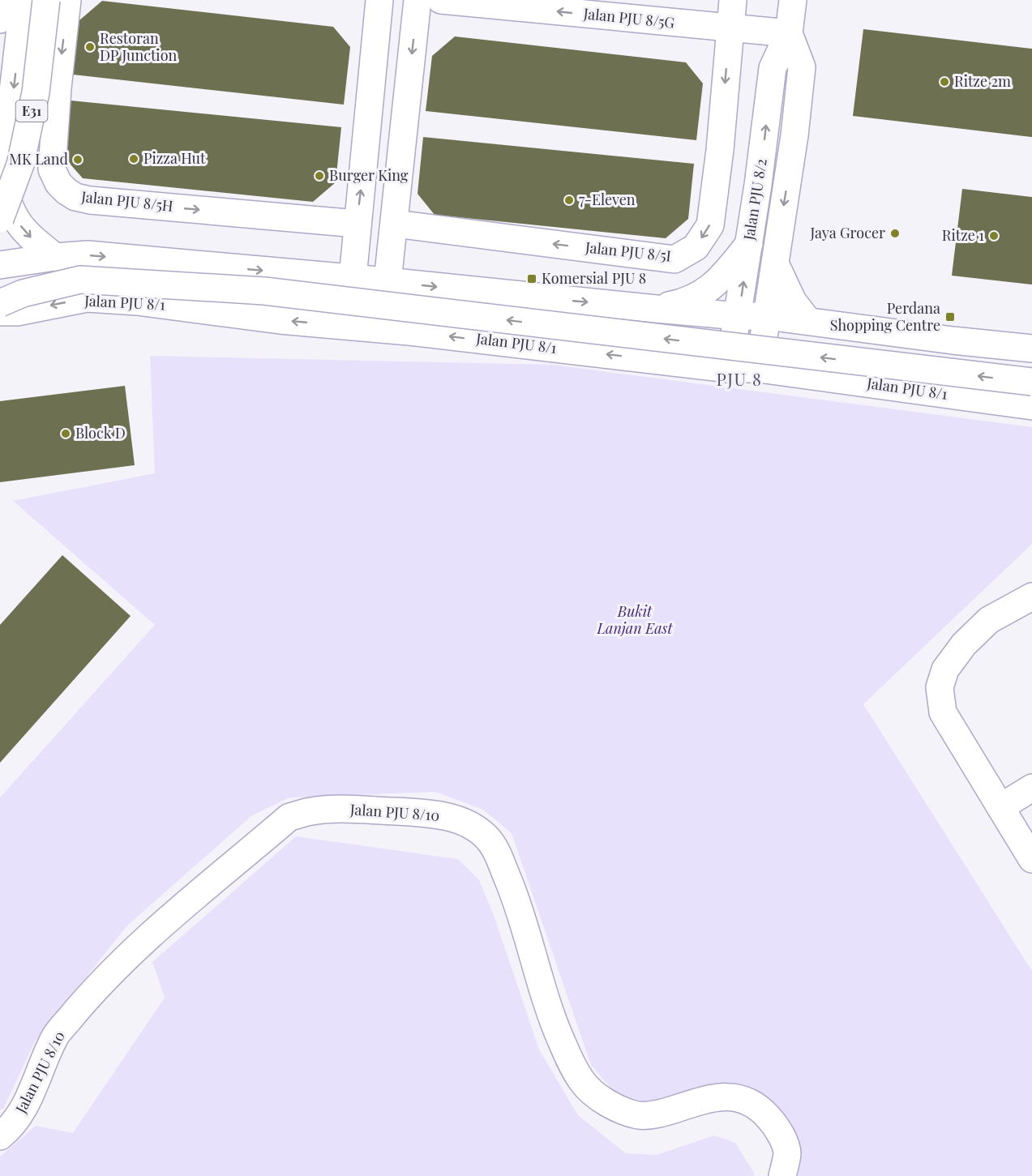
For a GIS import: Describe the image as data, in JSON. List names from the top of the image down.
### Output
{
  "streets": {
    "main road": [
      "Jalan PJU 8/5G",
      "E31",
      "Jalan PJU 8/2",
      "Jalan PJU 8/5H",
      "Jalan PJU 8/5I",
      "Jalan PJU 8/1",
      "Jalan PJU 8/10"
    ]
  },
  "crossings": [
    ["Jalan PJU 8/5G", "Jalan PJU 8/2"],
    ["Jalan PJU 8/5G", "Jalan PJU 8/5I"],
    ["Jalan PJU 8/2", "Jalan PJU 8/1"]
  ],
  "one_way": ["Jalan PJU 8/5G"],
  "districts": ["PJU 8"],
  "parks": ["Bukit Lanjan East"],
  "places": {
    "other": [
      "Restoran DP Junction",
      "Ritze 2m",
      "Pizza Hut",
      "MK Land",
      "Burger King",
      "7-Eleven",
      "Jaya Grocer",
      "Ritze 1",
      "Block D"
    ],
    "transit": ["Komersial PJU 8", "Perdana Shopping Centre"]
  }
}
